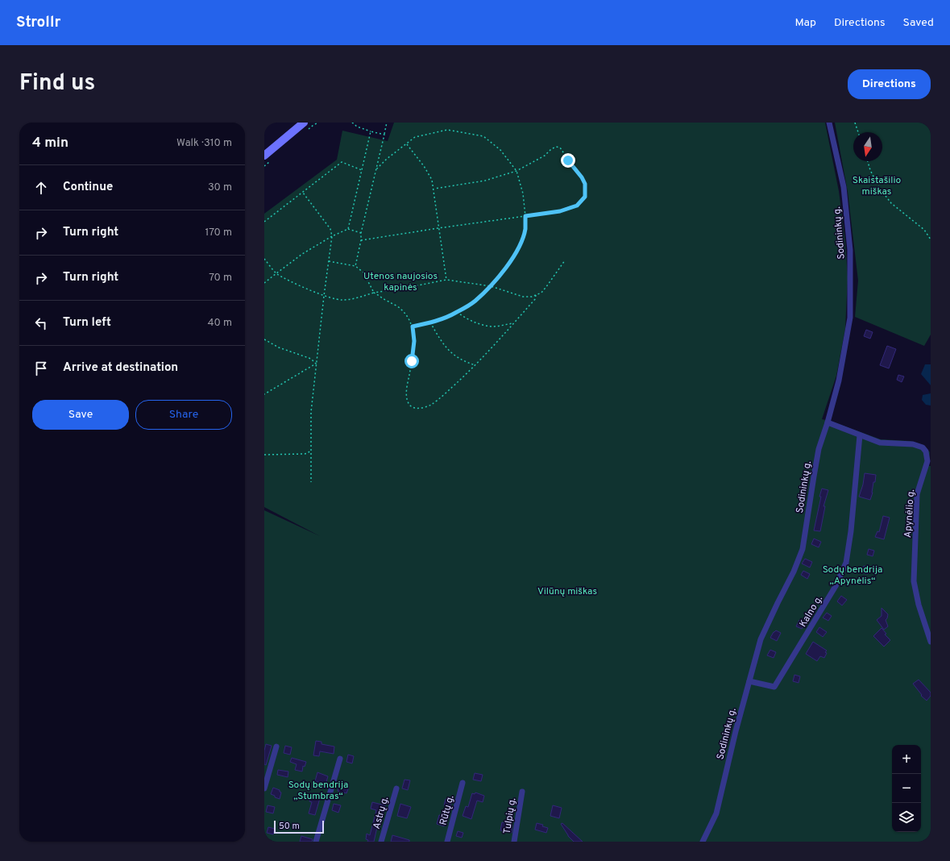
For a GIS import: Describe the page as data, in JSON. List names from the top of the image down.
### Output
{
  "streets": {
    "street": [
      "Sodininkų g.",
      "Apynėlio g.",
      "Kalno g.",
      "Rūtų g.",
      "Astrų g.",
      "Tulpių g."
    ]
  },
  "crossings": [
    ["Sodininkų g.", "Apynėlio g."],
    ["Sodininkų g.", "Kalno g."],
    ["Apynėlio g.", "Kalno g."]
  ],
  "parks": [
    "Skaistašilio miškas",
    "Utenos naujosios kapinės",
    "Sodų bendrija „Apynėlis“",
    "Vilūnų miškas",
    "Sodų bendrija „Stumbras“"
  ],
  "scale_bar": "50 m",
  "north": "bottom",
  "page": {
    "header": "Strollr",
    "nav": ["Map", "Directions", "Saved"],
    "title": "Find us",
    "buttons": [
      "Directions",
      ["Save", "Share"]
    ],
    "heading": ["4 min", "Walk · 310 m"],
    "list": [
      ["Continue", "30 m"],
      ["Turn right", "170 m"],
      ["Turn right", "70 m"],
      ["Turn left", "40 m"],
      "Arrive at destination"
    ],
    "map_buttons": ["+", "−"],
    "scale": "50 m"
  }
}
